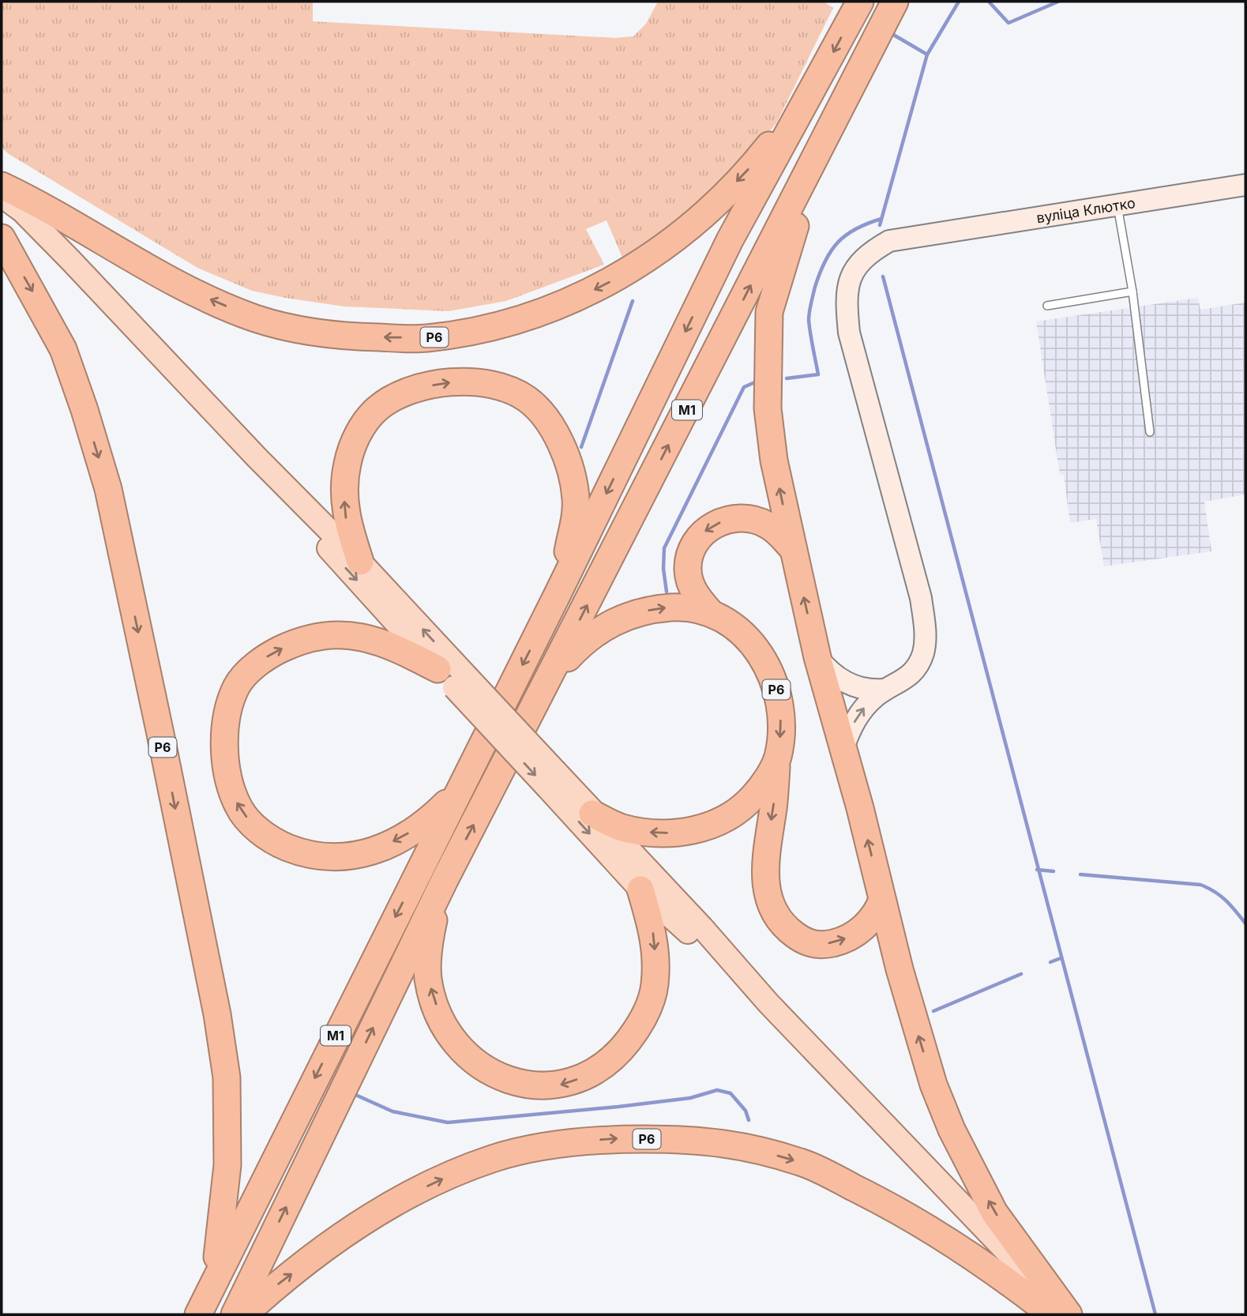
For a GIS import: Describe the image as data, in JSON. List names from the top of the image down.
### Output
{
  "streets": {
    "highway": ["Р6", "М1"],
    "street": ["вуліца Клютко"]
  },
  "crossings": [
    ["вуліца Клютко", "Р6"],
    ["Р6", "М1"]
  ]
}
